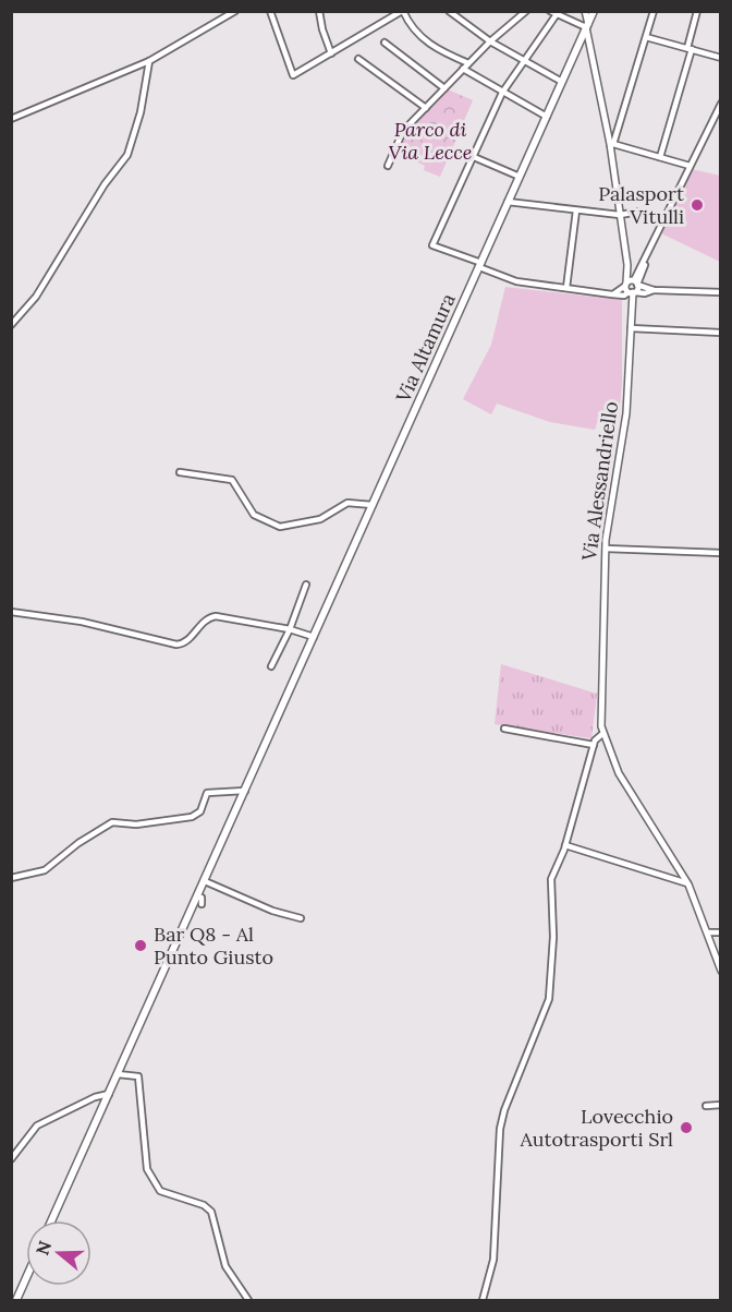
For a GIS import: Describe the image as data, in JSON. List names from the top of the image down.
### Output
{
  "streets": {
    "main road": ["Via Altamura"],
    "street": ["Via Alessandriello"]
  },
  "crossings": [
    ["Via Altamura", "Via Alessandriello"]
  ],
  "parks": ["Parco di Via Lecce"],
  "places": ["Palasport Vitulli", "Bar Q8 - Al Punto Giusto", "Lovecchio Autotrasporti Srl"],
  "north": "left"
}
